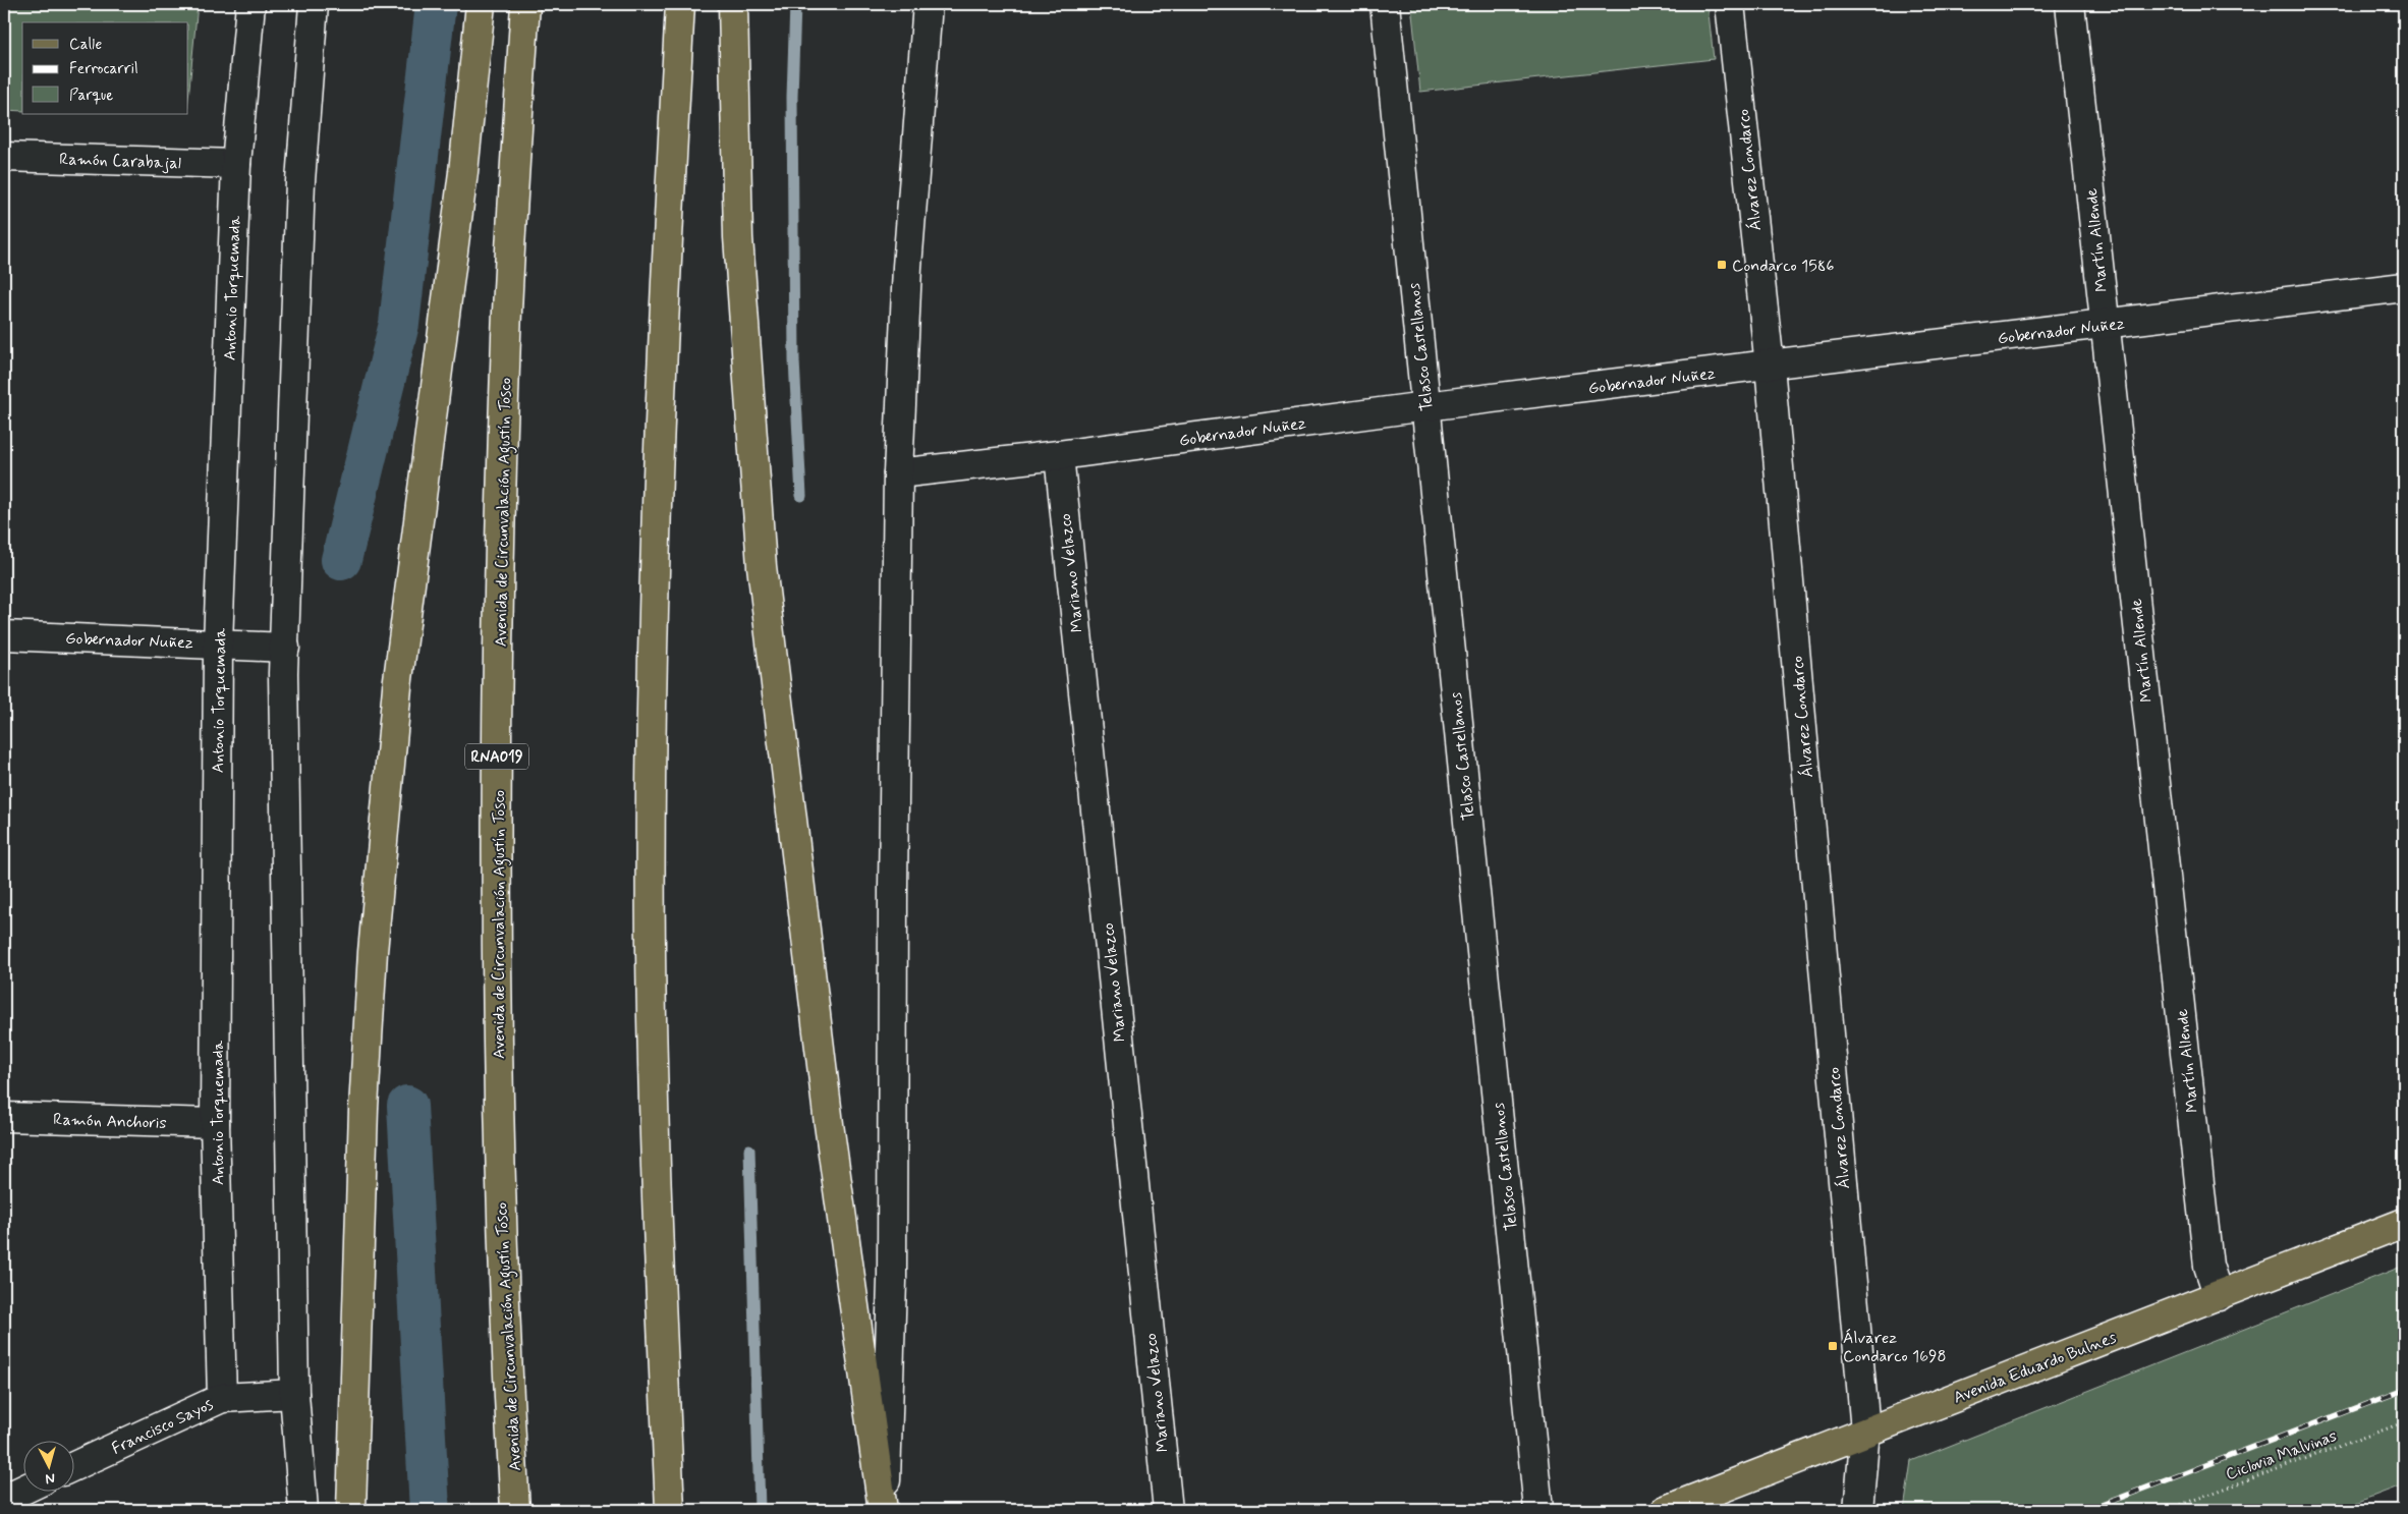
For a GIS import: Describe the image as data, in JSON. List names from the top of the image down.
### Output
{
  "streets": {
    "main road": ["Avenida de Circunvalación Agustín Tosco", "RNA019", "Avenida Eduardo Bulnes"],
    "street": [
      "Ramón Carabajal",
      "Álvarez Condarco",
      "Martín Allende",
      "Antonio Torquemada",
      "Gobernador Nuñez",
      "Telasco Castellanos",
      "Mariano Velazco",
      "Ramón Anchoris",
      "Francisco Sayos"
    ],
    "path": ["Ciclovia Malvinas"]
  },
  "crossings": [
    ["Ramón Carabajal", "Antonio Torquemada"],
    ["Álvarez Condarco", "Gobernador Nuñez"],
    ["Álvarez Condarco", "Avenida Eduardo Bulnes"],
    ["Martín Allende", "Gobernador Nuñez"],
    ["Martín Allende", "Avenida Eduardo Bulnes"],
    ["Antonio Torquemada", "Gobernador Nuñez"],
    ["Antonio Torquemada", "Ramón Anchoris"],
    ["Antonio Torquemada", "Francisco Sayos"],
    ["Gobernador Nuñez", "Telasco Castellanos"],
    ["Gobernador Nuñez", "Mariano Velazco"]
  ],
  "places": {
    "transit": ["Condarco 1586", "Álvarez Condarco 1698"]
  },
  "legend": ["Calle", "Ferrocarril", "Parque"],
  "north": "bottom"
}
